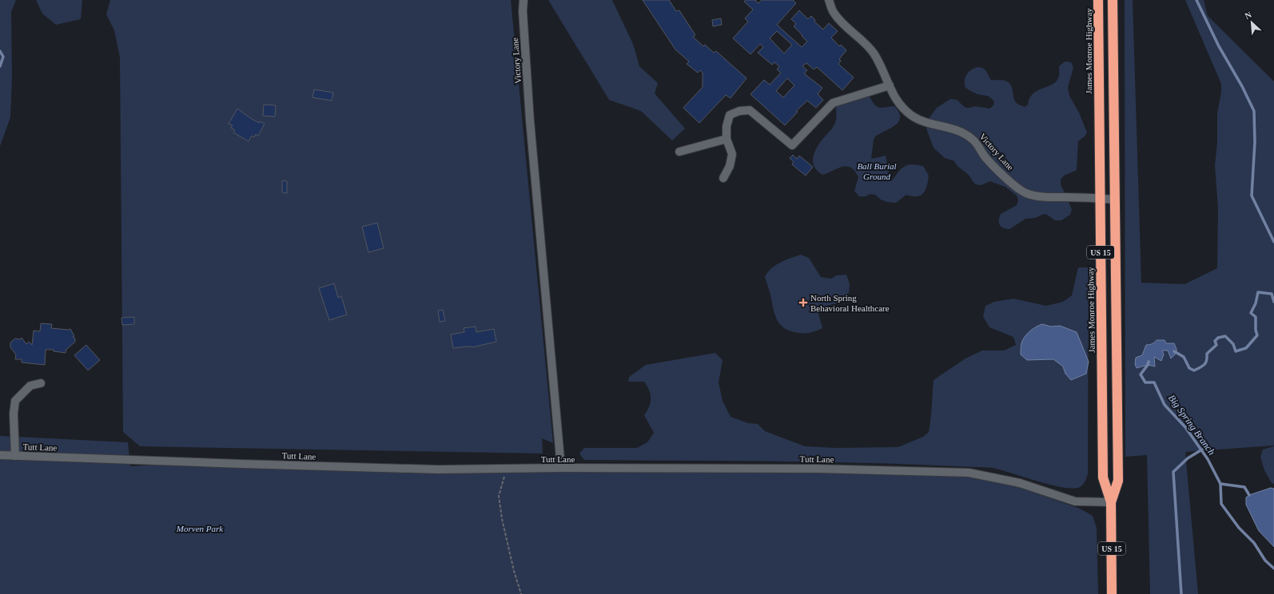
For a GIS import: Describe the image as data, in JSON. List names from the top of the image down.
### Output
{
  "streets": {
    "highway": ["James Monroe Highway", "US 15"],
    "street": ["Victory Lane", "Tutt Lane"]
  },
  "crossings": [
    ["James Monroe Highway", "Victory Lane"],
    ["James Monroe Highway", "Tutt Lane"],
    ["Victory Lane", "Tutt Lane"]
  ],
  "water": ["Big Spring Branch"],
  "parks": ["Ball Burial Ground", "Morven Park"],
  "places": {
    "health": ["North Spring Behavioral Healthcare"]
  },
  "north": "top left"
}
